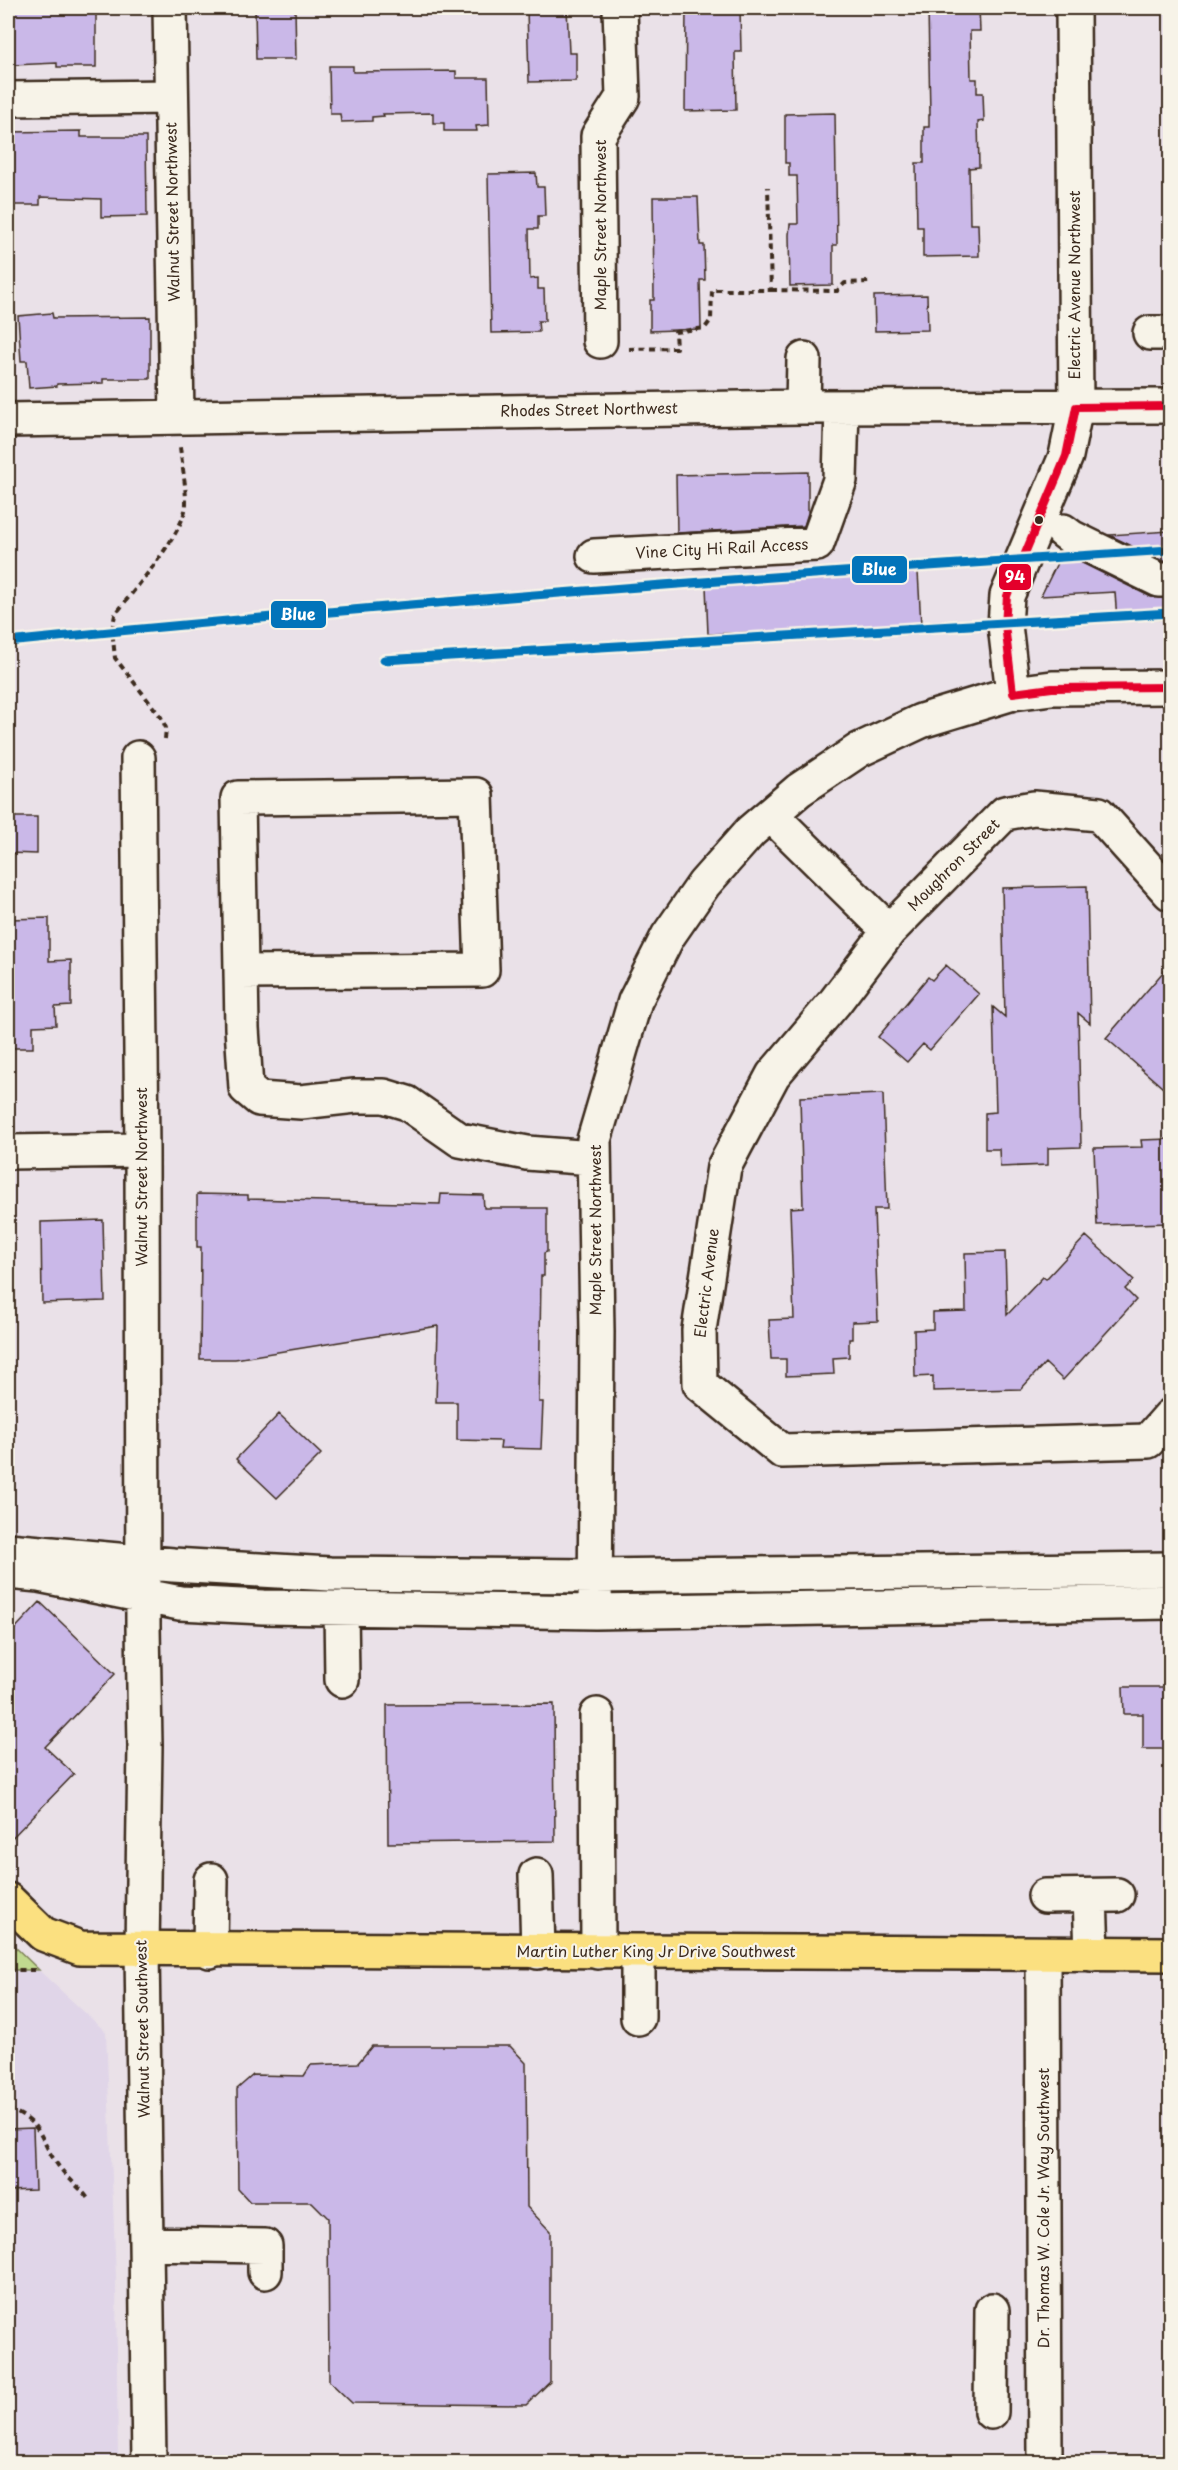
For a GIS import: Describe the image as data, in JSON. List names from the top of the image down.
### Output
{
  "streets": {
    "main road": ["Martin Luther King Jr Drive Southwest"],
    "street": [
      "Walnut Street Northwest",
      "Maple Street Northwest",
      "Electric Avenue Northwest",
      "Rhodes Street Northwest",
      "Vine City Hi Rail Access",
      "Moughron Street",
      "Electric Avenue",
      "Walnut Street Southwest",
      "Dr. Thomas W. Cole Jr. Way Southwest"
    ]
  },
  "crossings": [
    ["Walnut Street Northwest", "Rhodes Street Northwest"],
    ["Walnut Street Northwest", "Walnut Street Southwest"],
    ["Maple Street Northwest", "Electric Avenue Northwest"],
    ["Electric Avenue Northwest", "Rhodes Street Northwest"],
    ["Rhodes Street Northwest", "Vine City Hi Rail Access"],
    ["Moughron Street", "Electric Avenue"],
    ["Martin Luther King Jr Drive Southwest", "Walnut Street Southwest"],
    ["Martin Luther King Jr Drive Southwest", "Dr. Thomas W. Cole Jr. Way Southwest"]
  ],
  "lines": ["transit line 94", "transit line Blue"]
}
